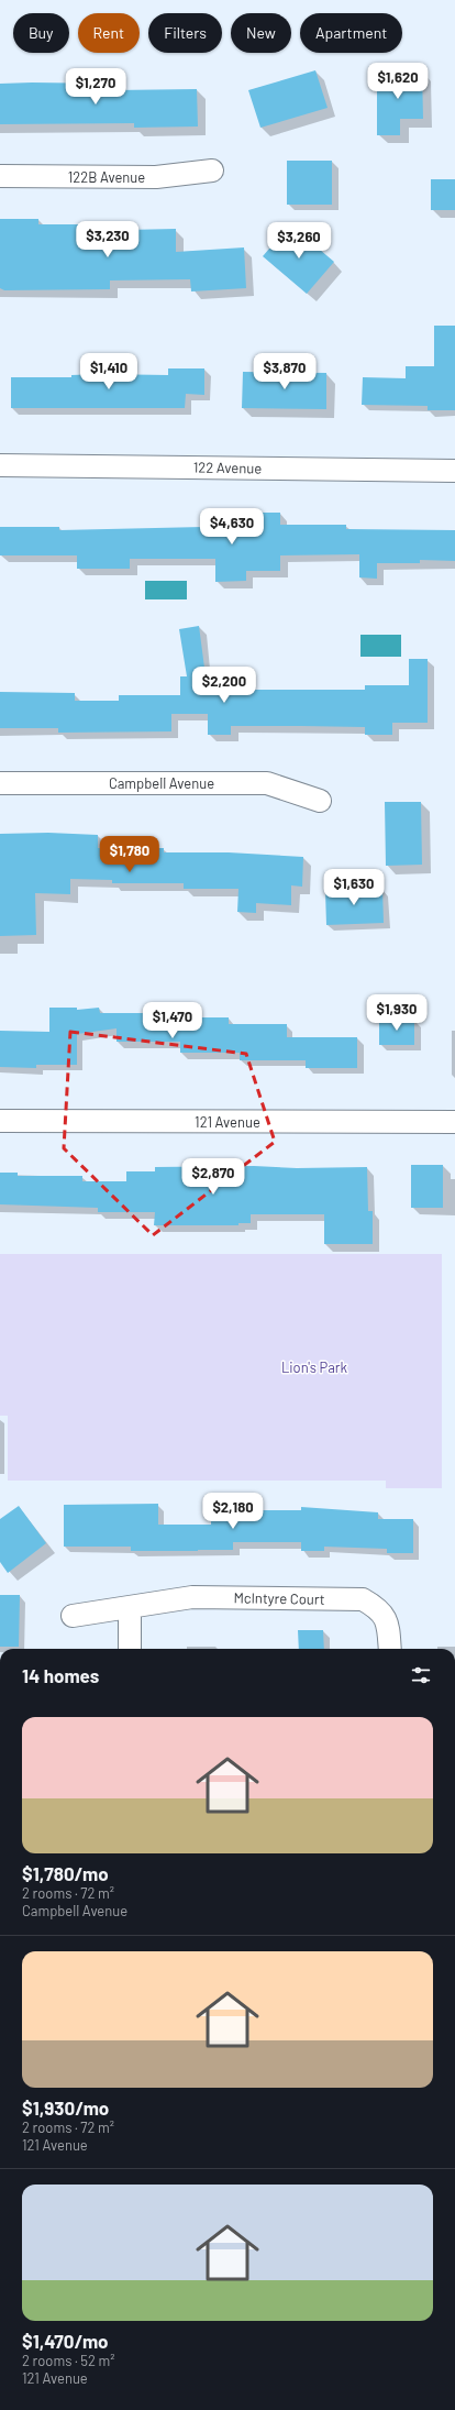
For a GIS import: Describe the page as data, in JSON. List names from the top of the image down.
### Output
{
  "streets": {
    "street": [
      "122B Avenue",
      "122 Avenue",
      "Campbell Avenue",
      "121 Avenue",
      "McIntyre Court"
    ]
  },
  "parks": ["Lion's Park"],
  "page": {
    "chip": [
      "Buy",
      "Rent",
      "Filters",
      "New",
      "Apartment"
    ],
    "price": [
      "$1,620",
      "$1,270",
      "$3,230",
      "$3,260",
      "$1,410",
      "$3,870",
      "$4,630",
      "$2,200",
      "$1,780",
      "$1,630",
      "$1,930",
      "$1,470",
      "$2,870",
      "$2,180"
    ],
    "heading": "14 homes",
    "list": [
      {
        "name": "$1,780/mo",
        "note": "2 rooms · 72 m² · Campbell Avenue"
      },
      {
        "name": "$1,930/mo",
        "note": "2 rooms · 72 m² · 121 Avenue"
      },
      {
        "name": "$1,470/mo",
        "note": "2 rooms · 52 m² · 121 Avenue"
      }
    ]
  }
}
